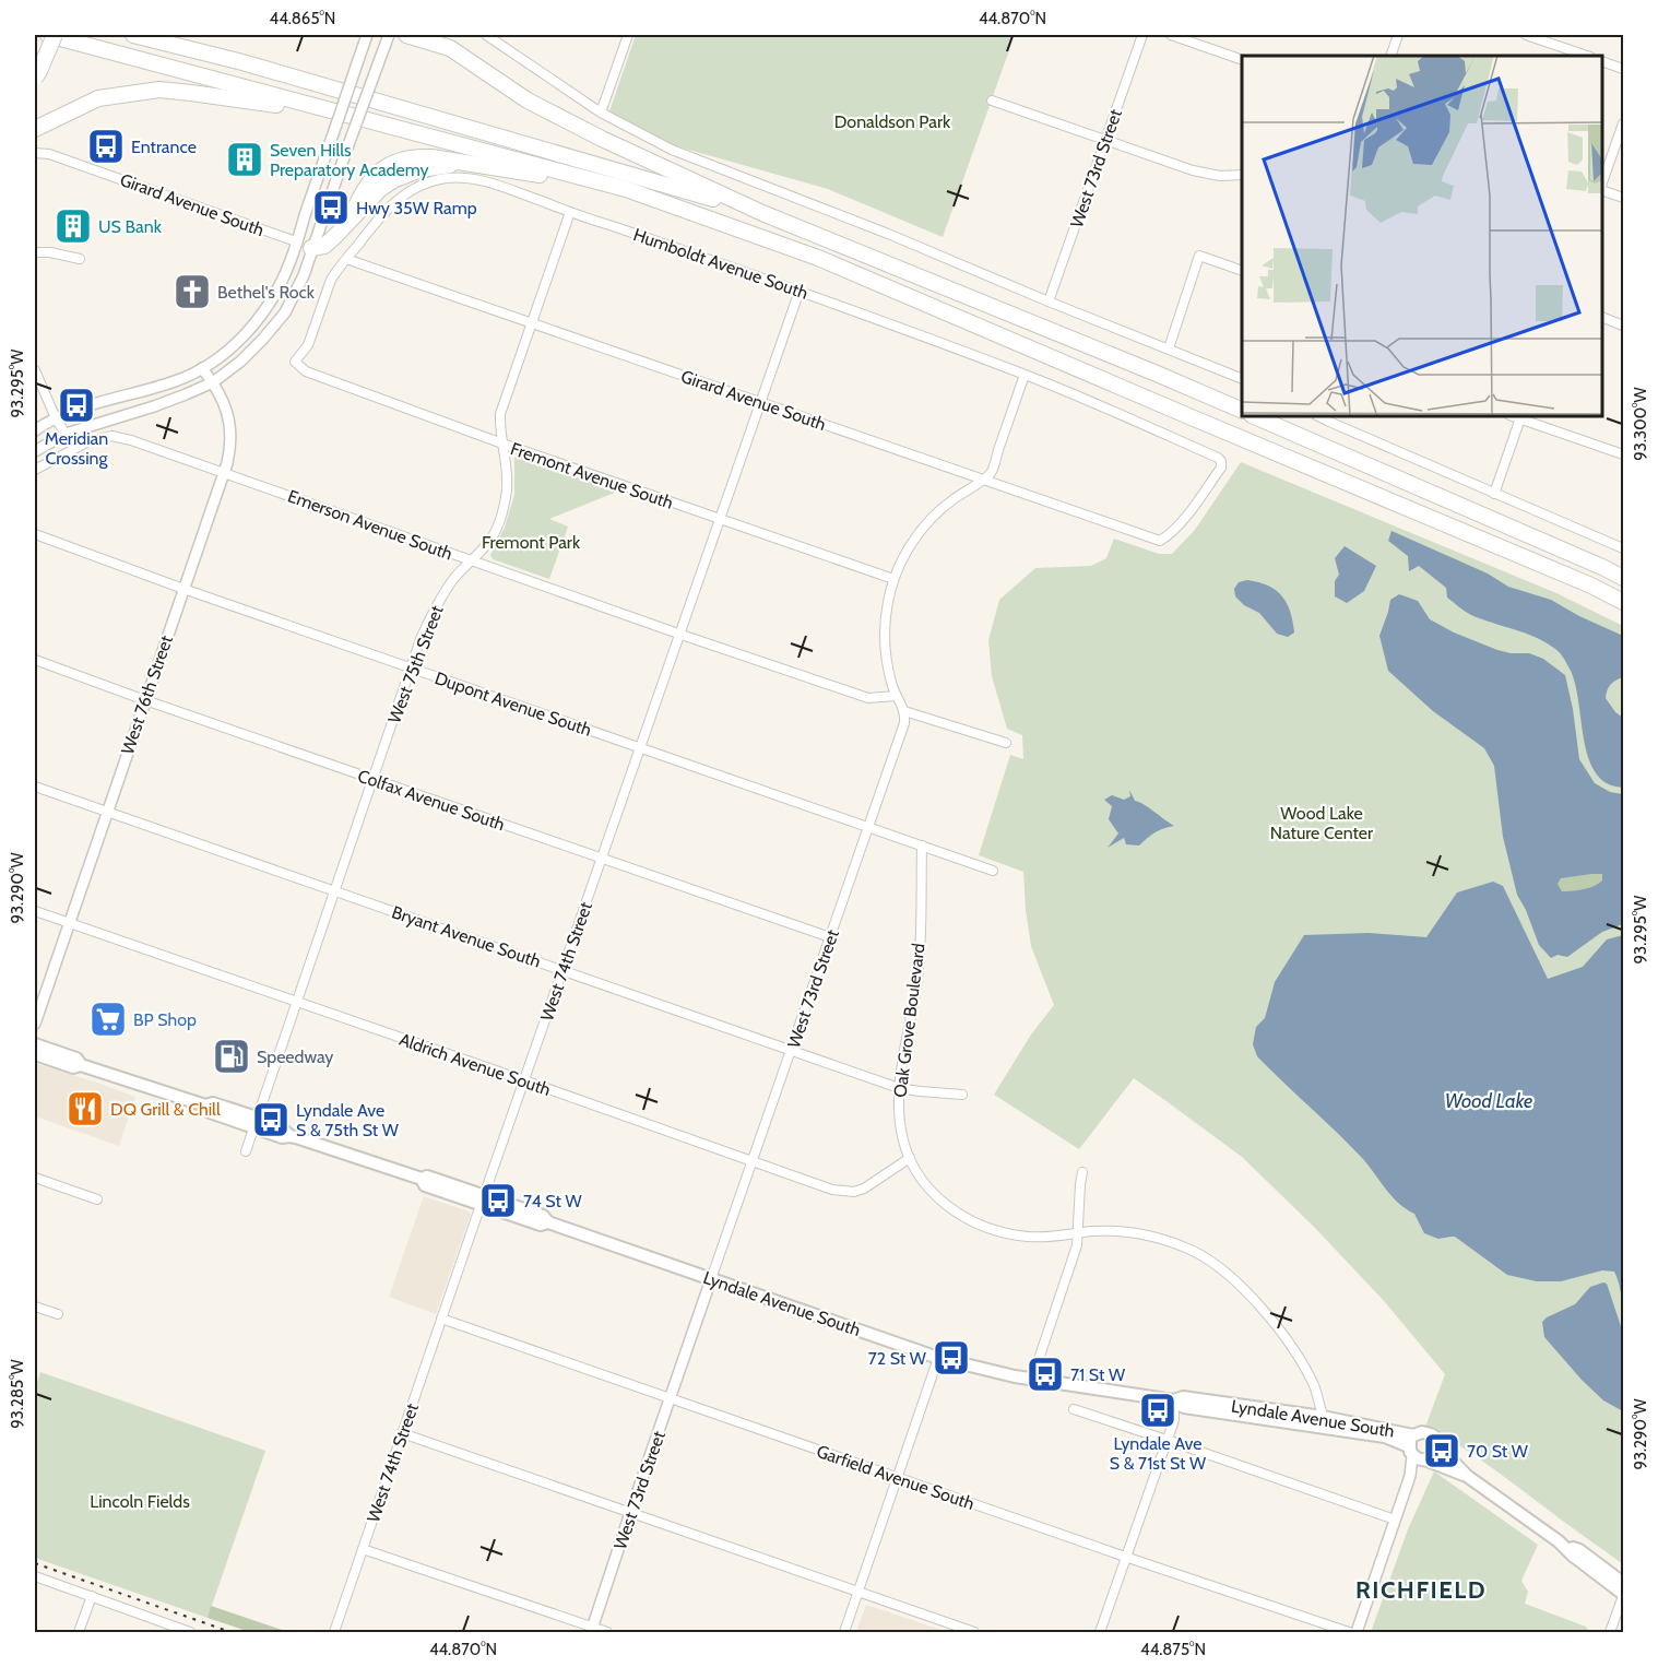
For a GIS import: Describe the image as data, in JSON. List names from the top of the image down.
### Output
{
  "streets": {
    "main road": ["Lyndale Avenue South"],
    "street": [
      "West 73rd Street",
      "Girard Avenue South",
      "Humboldt Avenue South",
      "Fremont Avenue South",
      "Emerson Avenue South",
      "West 75th Street",
      "West 76th Street",
      "Dupont Avenue South",
      "Colfax Avenue South",
      "Bryant Avenue South",
      "West 74th Street",
      "Oak Grove Boulevard",
      "Aldrich Avenue South",
      "Garfield Avenue South"
    ]
  },
  "crossings": [
    ["West 73rd Street", "Dupont Avenue South"],
    ["West 73rd Street", "Colfax Avenue South"],
    ["West 73rd Street", "Bryant Avenue South"],
    ["West 73rd Street", "Aldrich Avenue South"],
    ["West 73rd Street", "Lyndale Avenue South"],
    ["West 73rd Street", "Garfield Avenue South"],
    ["Girard Avenue South", "Humboldt Avenue South"],
    ["Girard Avenue South", "West 75th Street"],
    ["Girard Avenue South", "West 74th Street"],
    ["Humboldt Avenue South", "Fremont Avenue South"],
    ["Humboldt Avenue South", "West 75th Street"],
    ["Humboldt Avenue South", "West 74th Street"],
    ["Fremont Avenue South", "West 75th Street"],
    ["Fremont Avenue South", "West 74th Street"],
    ["Emerson Avenue South", "West 75th Street"],
    ["Emerson Avenue South", "West 76th Street"],
    ["Emerson Avenue South", "West 74th Street"],
    ["West 75th Street", "Dupont Avenue South"],
    ["West 75th Street", "Colfax Avenue South"],
    ["West 75th Street", "Bryant Avenue South"],
    ["West 75th Street", "Aldrich Avenue South"],
    ["West 75th Street", "Lyndale Avenue South"],
    ["West 76th Street", "Dupont Avenue South"],
    ["West 76th Street", "Colfax Avenue South"],
    ["West 76th Street", "Bryant Avenue South"],
    ["West 76th Street", "Aldrich Avenue South"],
    ["Dupont Avenue South", "West 74th Street"],
    ["Dupont Avenue South", "Oak Grove Boulevard"],
    ["Colfax Avenue South", "West 74th Street"],
    ["Bryant Avenue South", "West 74th Street"],
    ["Bryant Avenue South", "Oak Grove Boulevard"],
    ["West 74th Street", "Aldrich Avenue South"],
    ["West 74th Street", "Lyndale Avenue South"],
    ["West 74th Street", "Garfield Avenue South"],
    ["Oak Grove Boulevard", "Aldrich Avenue South"],
    ["Oak Grove Boulevard", "Lyndale Avenue South"]
  ],
  "districts": ["RICHFIELD"],
  "water": ["Wood Lake"],
  "parks": [
    "Donaldson Park",
    "Fremont Park",
    "Wood Lake Nature Center",
    "Lincoln Fields"
  ],
  "places": {
    "bus stop": [
      "Entrance",
      "Hwy 35W Ramp",
      "Meridian Crossing",
      "Lyndale Ave S & 75th St W",
      "74 St W",
      "72 St W",
      "71 St W",
      "Lyndale Ave S & 71st St W",
      "70 St W"
    ],
    "building": ["Seven Hills Preparatory Academy", "US Bank"],
    "church": ["Bethel's Rock"],
    "supermarket": ["BP Shop"],
    "fuel station": ["Speedway"],
    "restaurant": ["DQ Grill & Chill"]
  },
  "coordinates": [
    "44.865°N",
    "44.870°N",
    "93.295°W",
    "93.300°W",
    "93.290°W",
    "93.285°W",
    "44.875°N"
  ]
}
